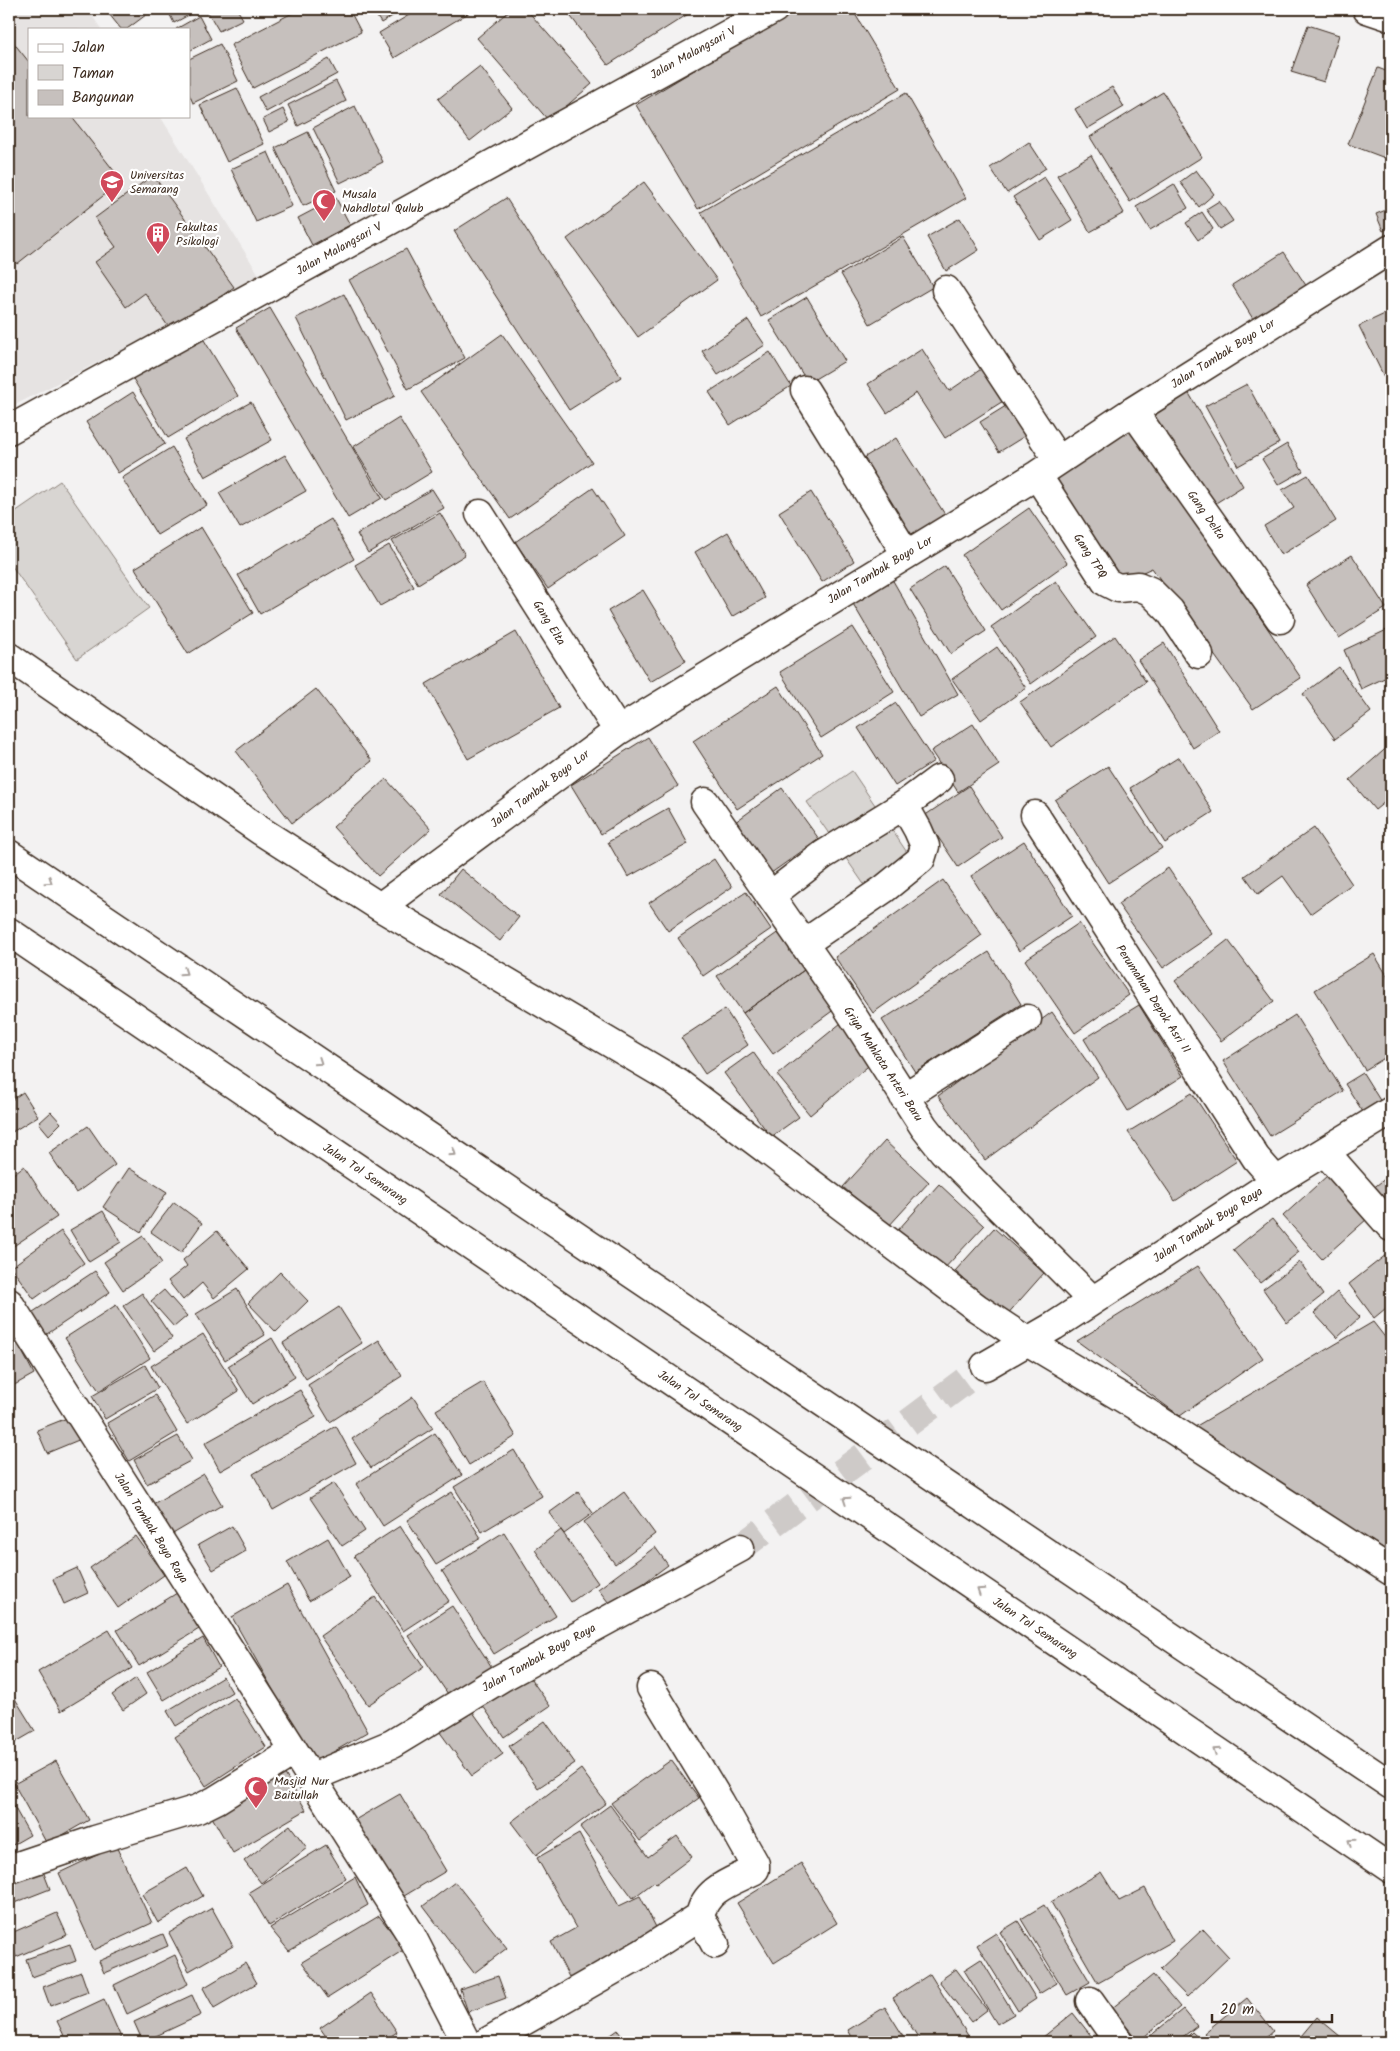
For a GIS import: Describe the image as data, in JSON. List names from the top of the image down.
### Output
{
  "streets": {
    "main road": [
      "Jalan Malangsari V",
      "Jalan Tambak Boyo Lor",
      "Gang Delta",
      "Gang TPQ",
      "Gang Elta",
      "Perumahan Depok Asri II",
      "Griya Mahkota Arteri Baru",
      "Jalan Tol Semarang",
      "Jalan Tambak Boyo Raya"
    ]
  },
  "crossings": [
    ["Jalan Tambak Boyo Lor", "Gang Delta"],
    ["Jalan Tambak Boyo Lor", "Gang TPQ"],
    ["Jalan Tambak Boyo Lor", "Gang Elta"],
    ["Perumahan Depok Asri II", "Jalan Tambak Boyo Raya"],
    ["Griya Mahkota Arteri Baru", "Jalan Tambak Boyo Raya"]
  ],
  "places": {
    "school or university": ["Universitas Semarang"],
    "mosque": ["Musala Nahdlotul Qulub", "Masjid Nur Baitullah"],
    "building": ["Fakultas Psikologi"]
  },
  "legend": ["Jalan", "Taman", "Bangunan"],
  "scale_bar": "20 m"
}
